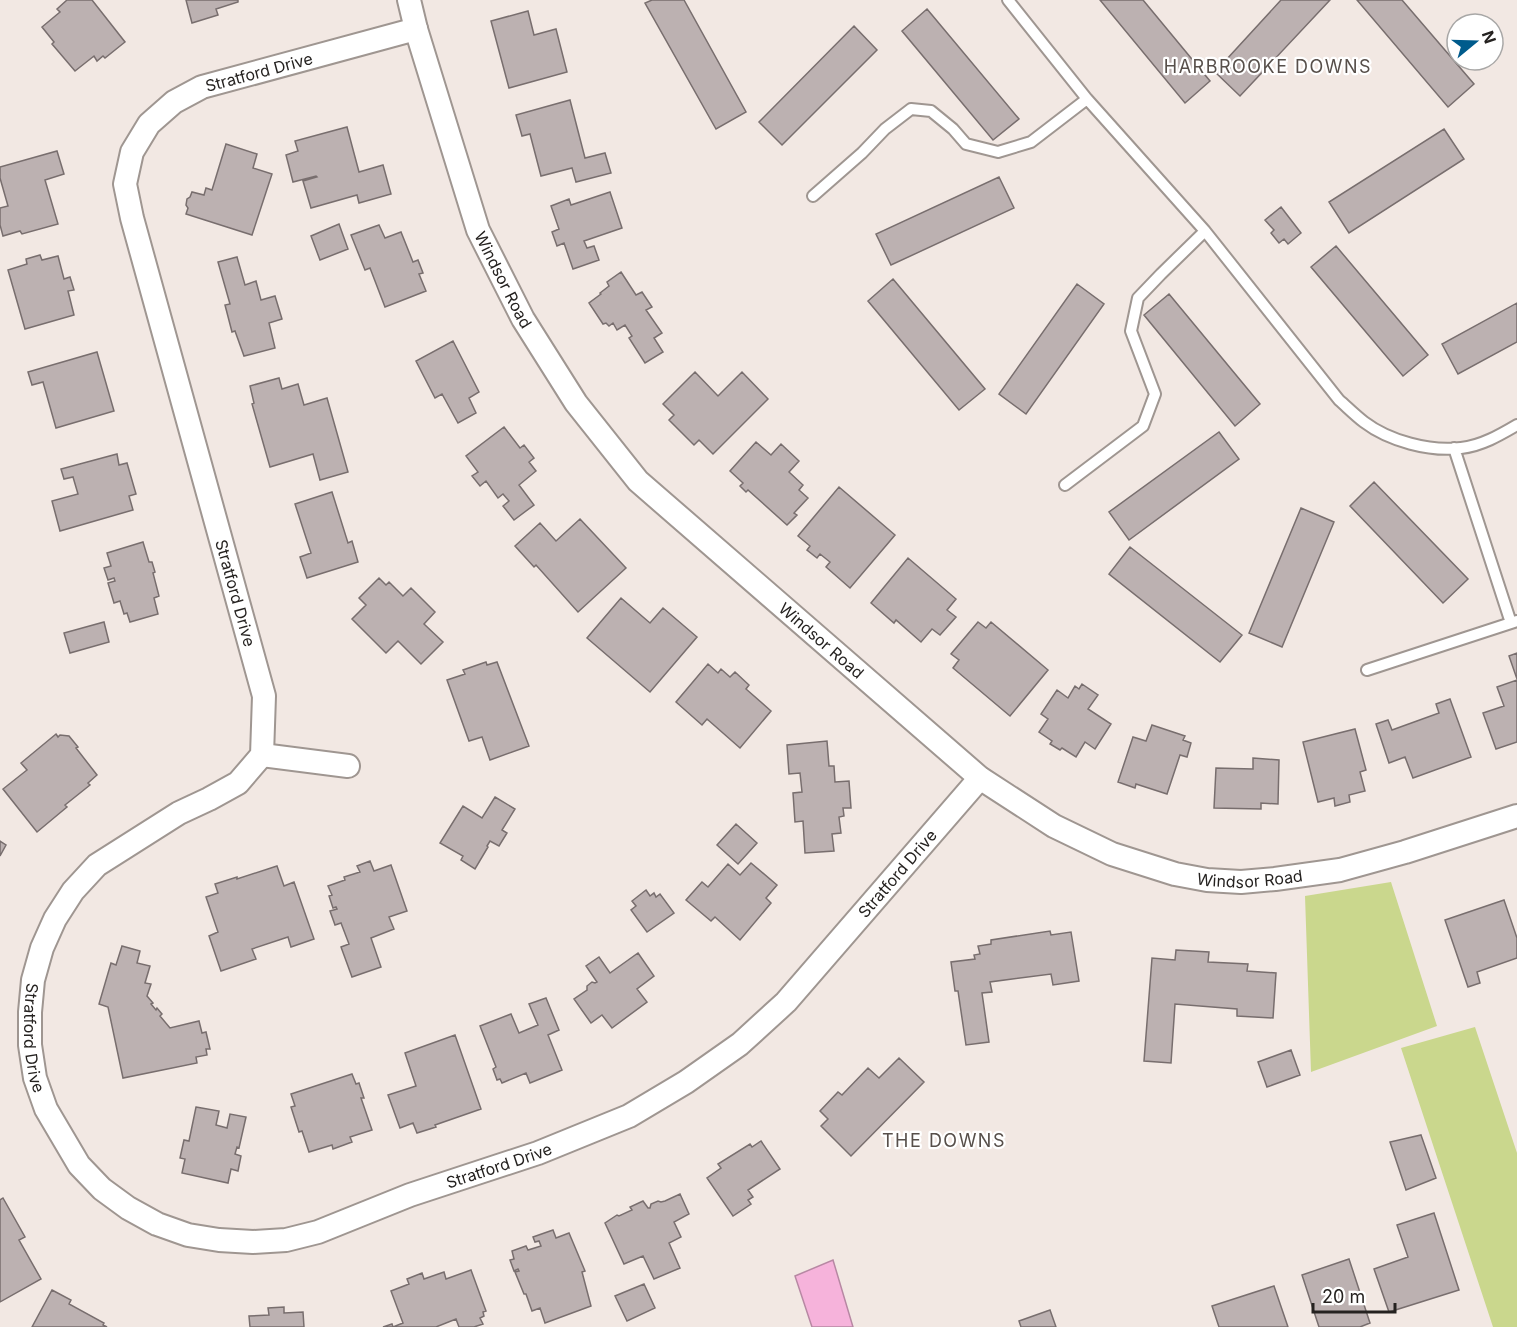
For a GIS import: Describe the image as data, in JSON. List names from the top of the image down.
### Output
{
  "streets": {
    "street": ["Stratford Drive", "Windsor Road"]
  },
  "crossings": [
    ["Stratford Drive", "Windsor Road"]
  ],
  "districts": ["HARBROOKE DOWNS", "THE DOWNS"],
  "scale_bar": "20 m",
  "north": "right"
}
